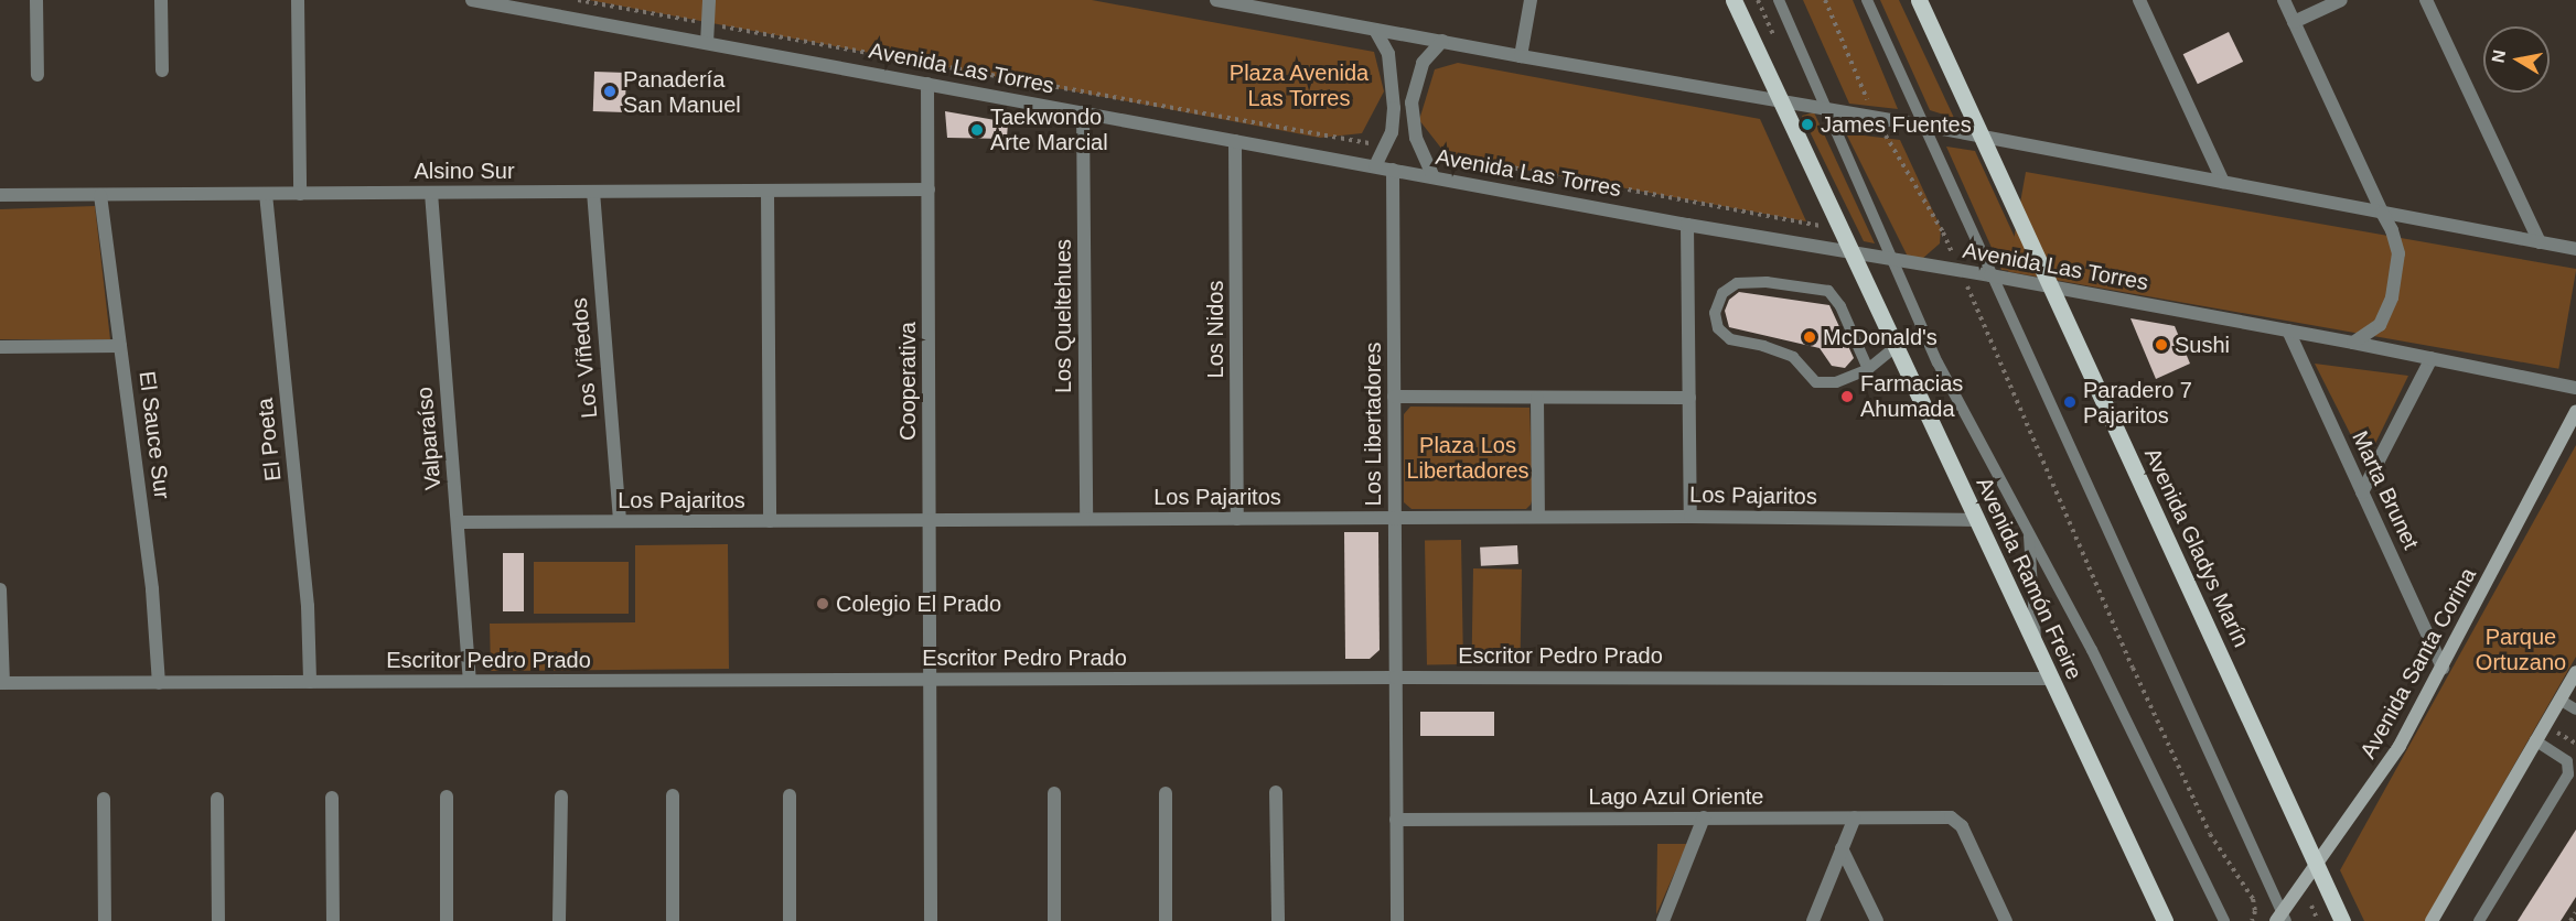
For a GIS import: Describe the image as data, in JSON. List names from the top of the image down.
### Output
{
  "streets": {
    "main road": ["Avenida Gladys Marín", "Avenida Ramón Freire", "Avenida Santa Corina"],
    "street": [
      "Avenida Las Torres",
      "Alsino Sur",
      "Los Queltehues",
      "Los Nidos",
      "Los Viñedos",
      "Cooperativa",
      "Los Libertadores",
      "El Sauce Sur",
      "Valparaíso",
      "El Poeta",
      "Marta Brunet",
      "Los Pajaritos",
      "Escritor Pedro Prado",
      "Lago Azul Oriente"
    ]
  },
  "crossings": [
    ["Avenida Las Torres", "Los Queltehues"],
    ["Avenida Las Torres", "Los Nidos"],
    ["Avenida Las Torres", "Cooperativa"],
    ["Avenida Las Torres", "Los Libertadores"],
    ["Avenida Las Torres", "Marta Brunet"],
    ["Avenida Las Torres", "Avenida Gladys Marín"],
    ["Avenida Las Torres", "Avenida Ramón Freire"],
    ["Alsino Sur", "Los Viñedos"],
    ["Alsino Sur", "Cooperativa"],
    ["Alsino Sur", "El Sauce Sur"],
    ["Alsino Sur", "Valparaíso"],
    ["Alsino Sur", "El Poeta"],
    ["Los Queltehues", "Los Pajaritos"],
    ["Los Nidos", "Los Pajaritos"],
    ["Los Viñedos", "Los Pajaritos"],
    ["Cooperativa", "Los Pajaritos"],
    ["Cooperativa", "Escritor Pedro Prado"],
    ["Los Libertadores", "Los Pajaritos"],
    ["Los Libertadores", "Escritor Pedro Prado"],
    ["Los Libertadores", "Lago Azul Oriente"],
    ["El Sauce Sur", "Escritor Pedro Prado"],
    ["Valparaíso", "Los Pajaritos"],
    ["Valparaíso", "Escritor Pedro Prado"],
    ["El Poeta", "Escritor Pedro Prado"],
    ["Marta Brunet", "Avenida Santa Corina"],
    ["Los Pajaritos", "Avenida Ramón Freire"],
    ["Avenida Gladys Marín", "Avenida Santa Corina"],
    ["Avenida Ramón Freire", "Escritor Pedro Prado"]
  ],
  "parks": ["Plaza Avenida Las Torres", "Plaza Los Libertadores", "Parque Ortuzano"],
  "places": [
    "Panadería San Manuel",
    "James Fuentes",
    "Taekwondo Arte Marcial",
    "McDonald's",
    "Sushi",
    "Farmacias Ahumada",
    "Paradero 7 Pajaritos",
    "Colegio El Prado"
  ],
  "north": "left"
}
